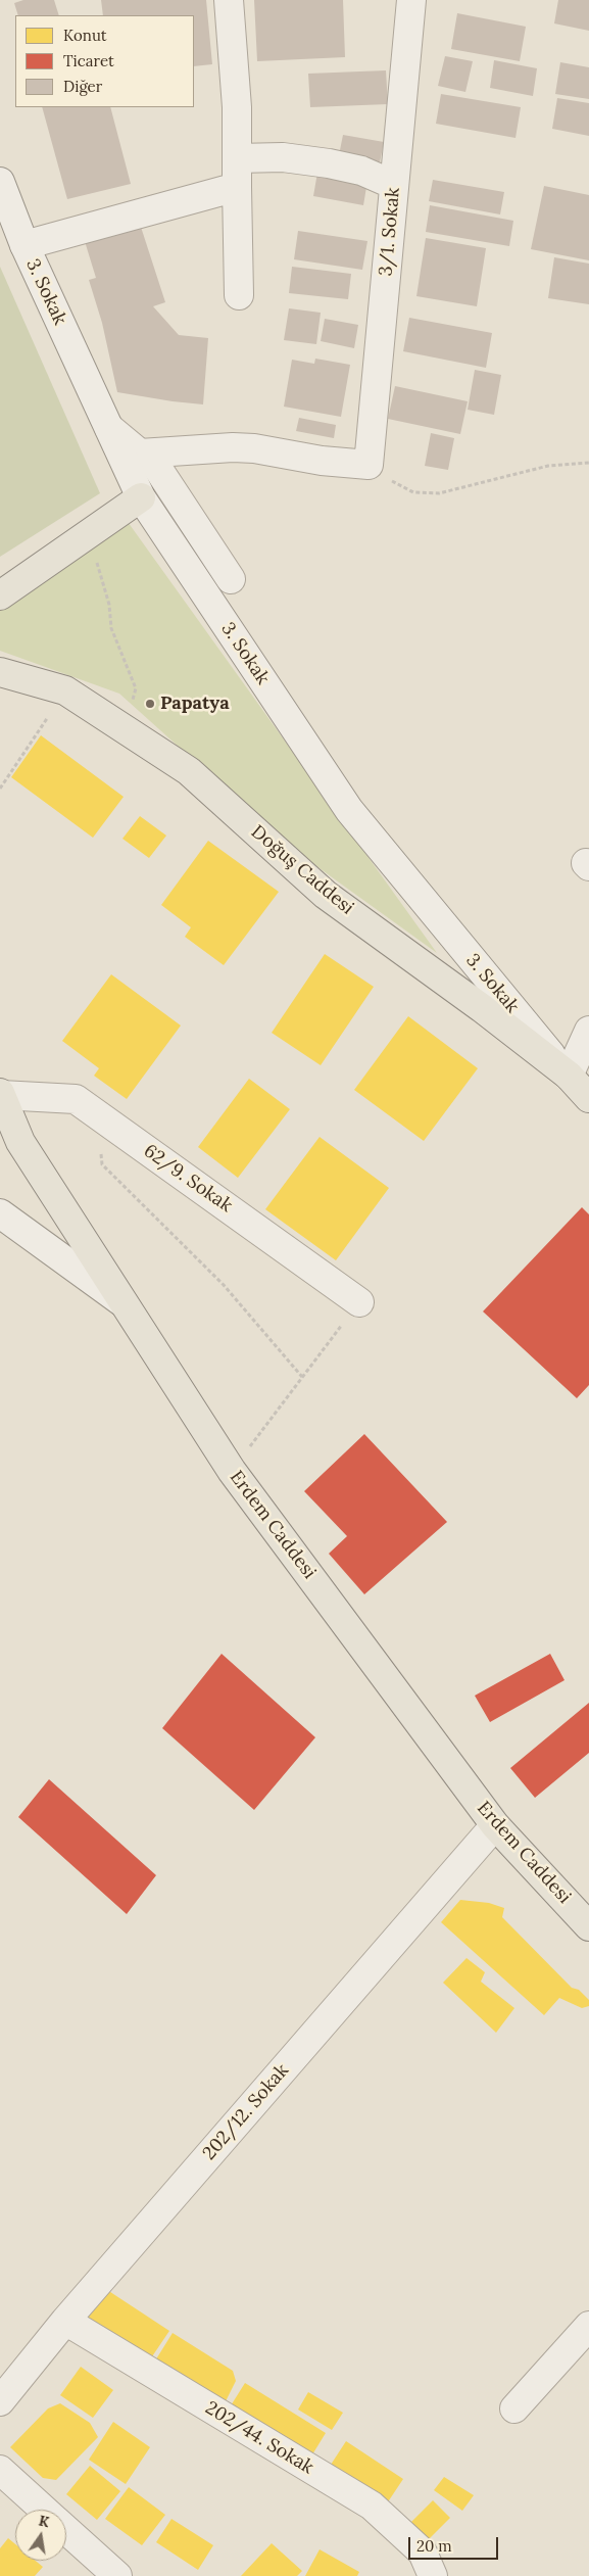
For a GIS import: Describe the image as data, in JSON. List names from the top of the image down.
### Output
{
  "streets": {
    "main road": ["Doğuş Caddesi", "Erdem Caddesi"],
    "street": [
      "3/1. Sokak",
      "3. Sokak",
      "62/9. Sokak",
      "202/12. Sokak",
      "202/44. Sokak"
    ]
  },
  "crossings": [
    ["3. Sokak", "Doğuş Caddesi"],
    ["62/9. Sokak", "Erdem Caddesi"],
    ["Erdem Caddesi", "202/12. Sokak"],
    ["202/12. Sokak", "202/44. Sokak"]
  ],
  "places": ["Papatya"],
  "legend": ["Konut", "Ticaret", "Diğer"],
  "scale_bar": "20 m",
  "north": "top"
}
